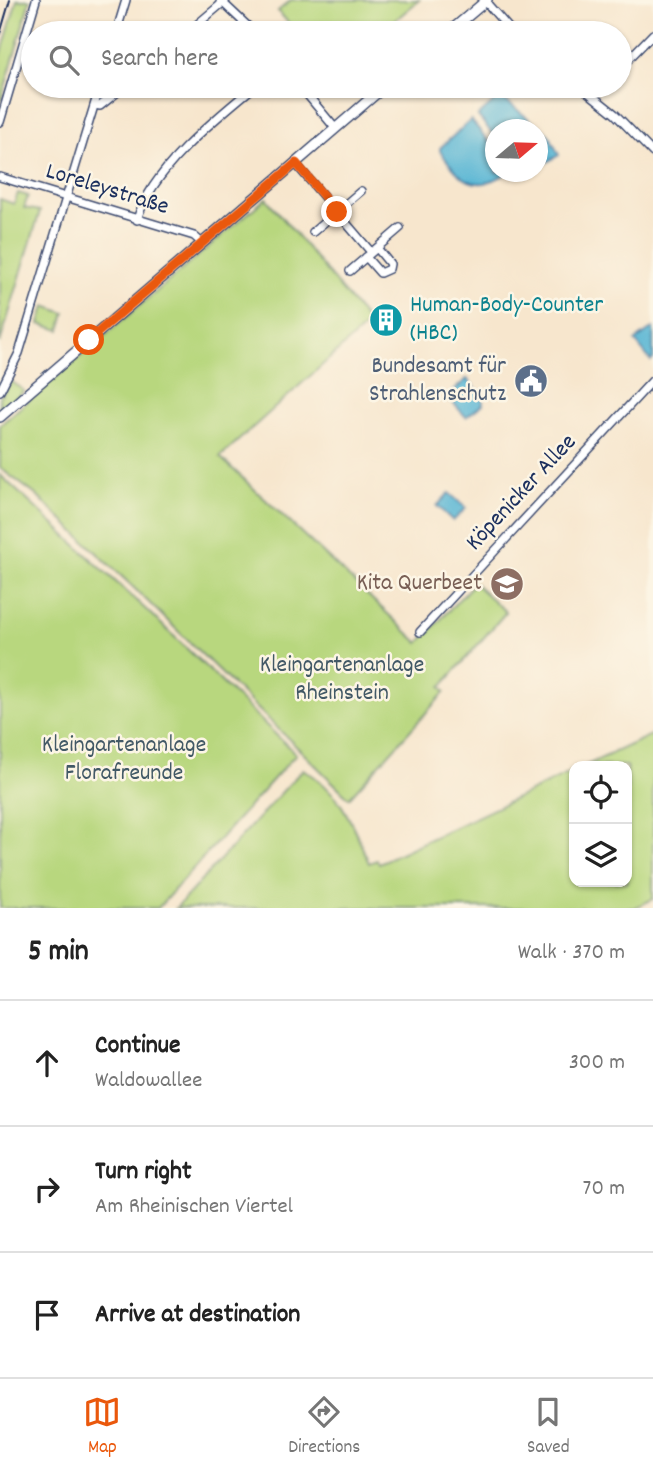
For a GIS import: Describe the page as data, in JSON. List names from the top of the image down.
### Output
{
  "streets": {
    "street": ["Loreleystraße", "Köpenicker Allee"]
  },
  "parks": ["Kleingartenanlage Rheinstein", "Kleingartenanlage Florafreunde"],
  "places": {
    "building": ["Human-Body-Counter (HBC)"],
    "public building": ["Bundesamt für Strahlenschutz"],
    "school or university": ["Kita Querbeet"]
  },
  "north": "right",
  "page": {
    "search": "Search here",
    "heading": ["5 min", "Walk · 370 m"],
    "list": [
      ["Continue", "Waldowallee", "300 m"],
      ["Turn right", "Am Rheinischen Viertel", "70 m"],
      "Arrive at destination"
    ],
    "nav": ["Map", "Directions", "Saved"]
  }
}
